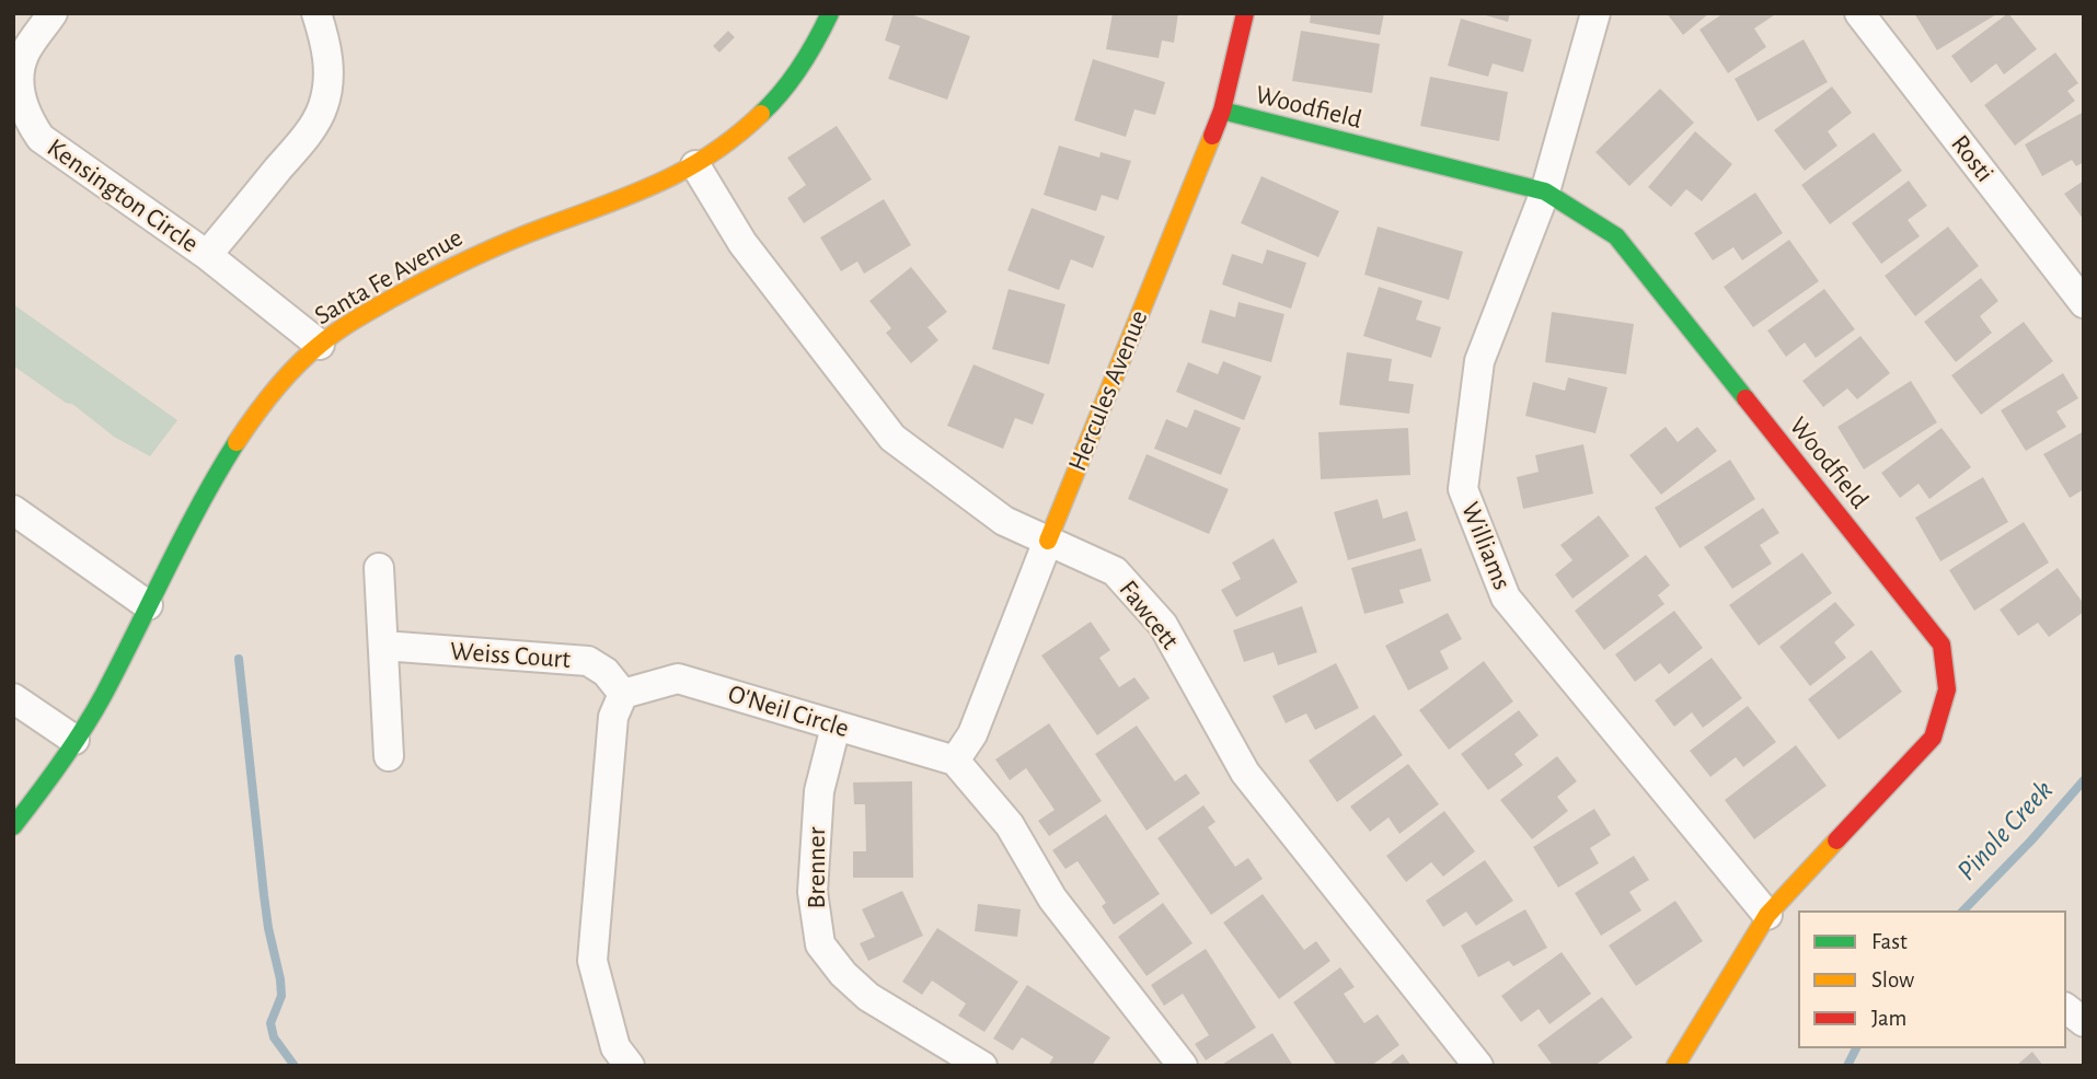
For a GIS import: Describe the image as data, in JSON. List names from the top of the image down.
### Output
{
  "streets": {
    "street": [
      "Woodfield",
      "Rosti",
      "Kensington Circle",
      "Santa Fe Avenue",
      "Hercules Avenue",
      "Williams",
      "Fawcett",
      "Weiss Court",
      "O'Neil Circle",
      "Brenner"
    ]
  },
  "crossings": [
    ["Woodfield", "Hercules Avenue"],
    ["Woodfield", "Williams"],
    ["Kensington Circle", "Santa Fe Avenue"],
    ["Santa Fe Avenue", "Fawcett"],
    ["Hercules Avenue", "Fawcett"],
    ["Hercules Avenue", "O'Neil Circle"],
    ["Weiss Court", "O'Neil Circle"],
    ["O'Neil Circle", "Brenner"]
  ],
  "water": ["Pinole Creek"],
  "legend": ["Fast", "Slow", "Jam"]
}
